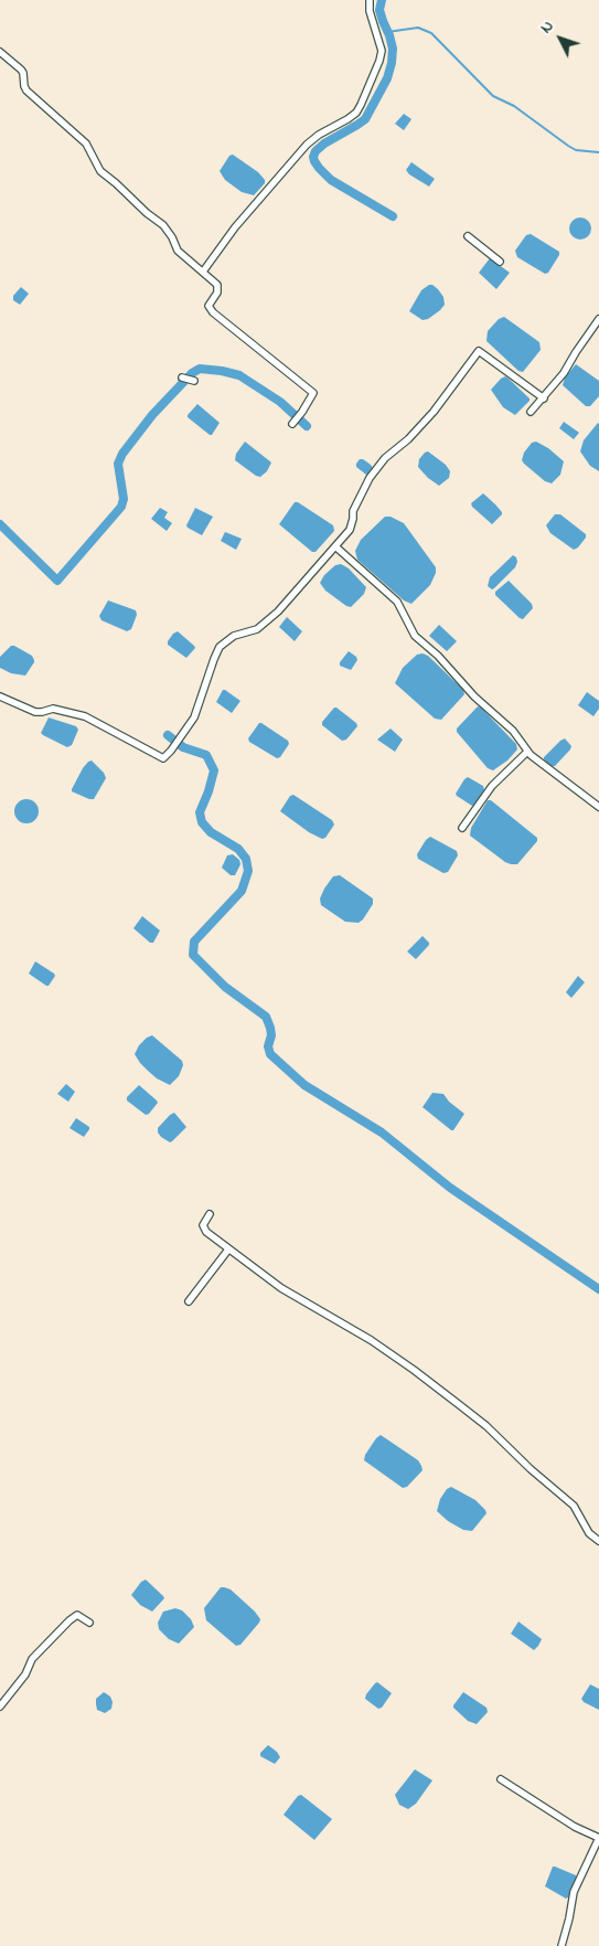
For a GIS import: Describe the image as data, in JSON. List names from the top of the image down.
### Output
{
  "north": "top left"
}
